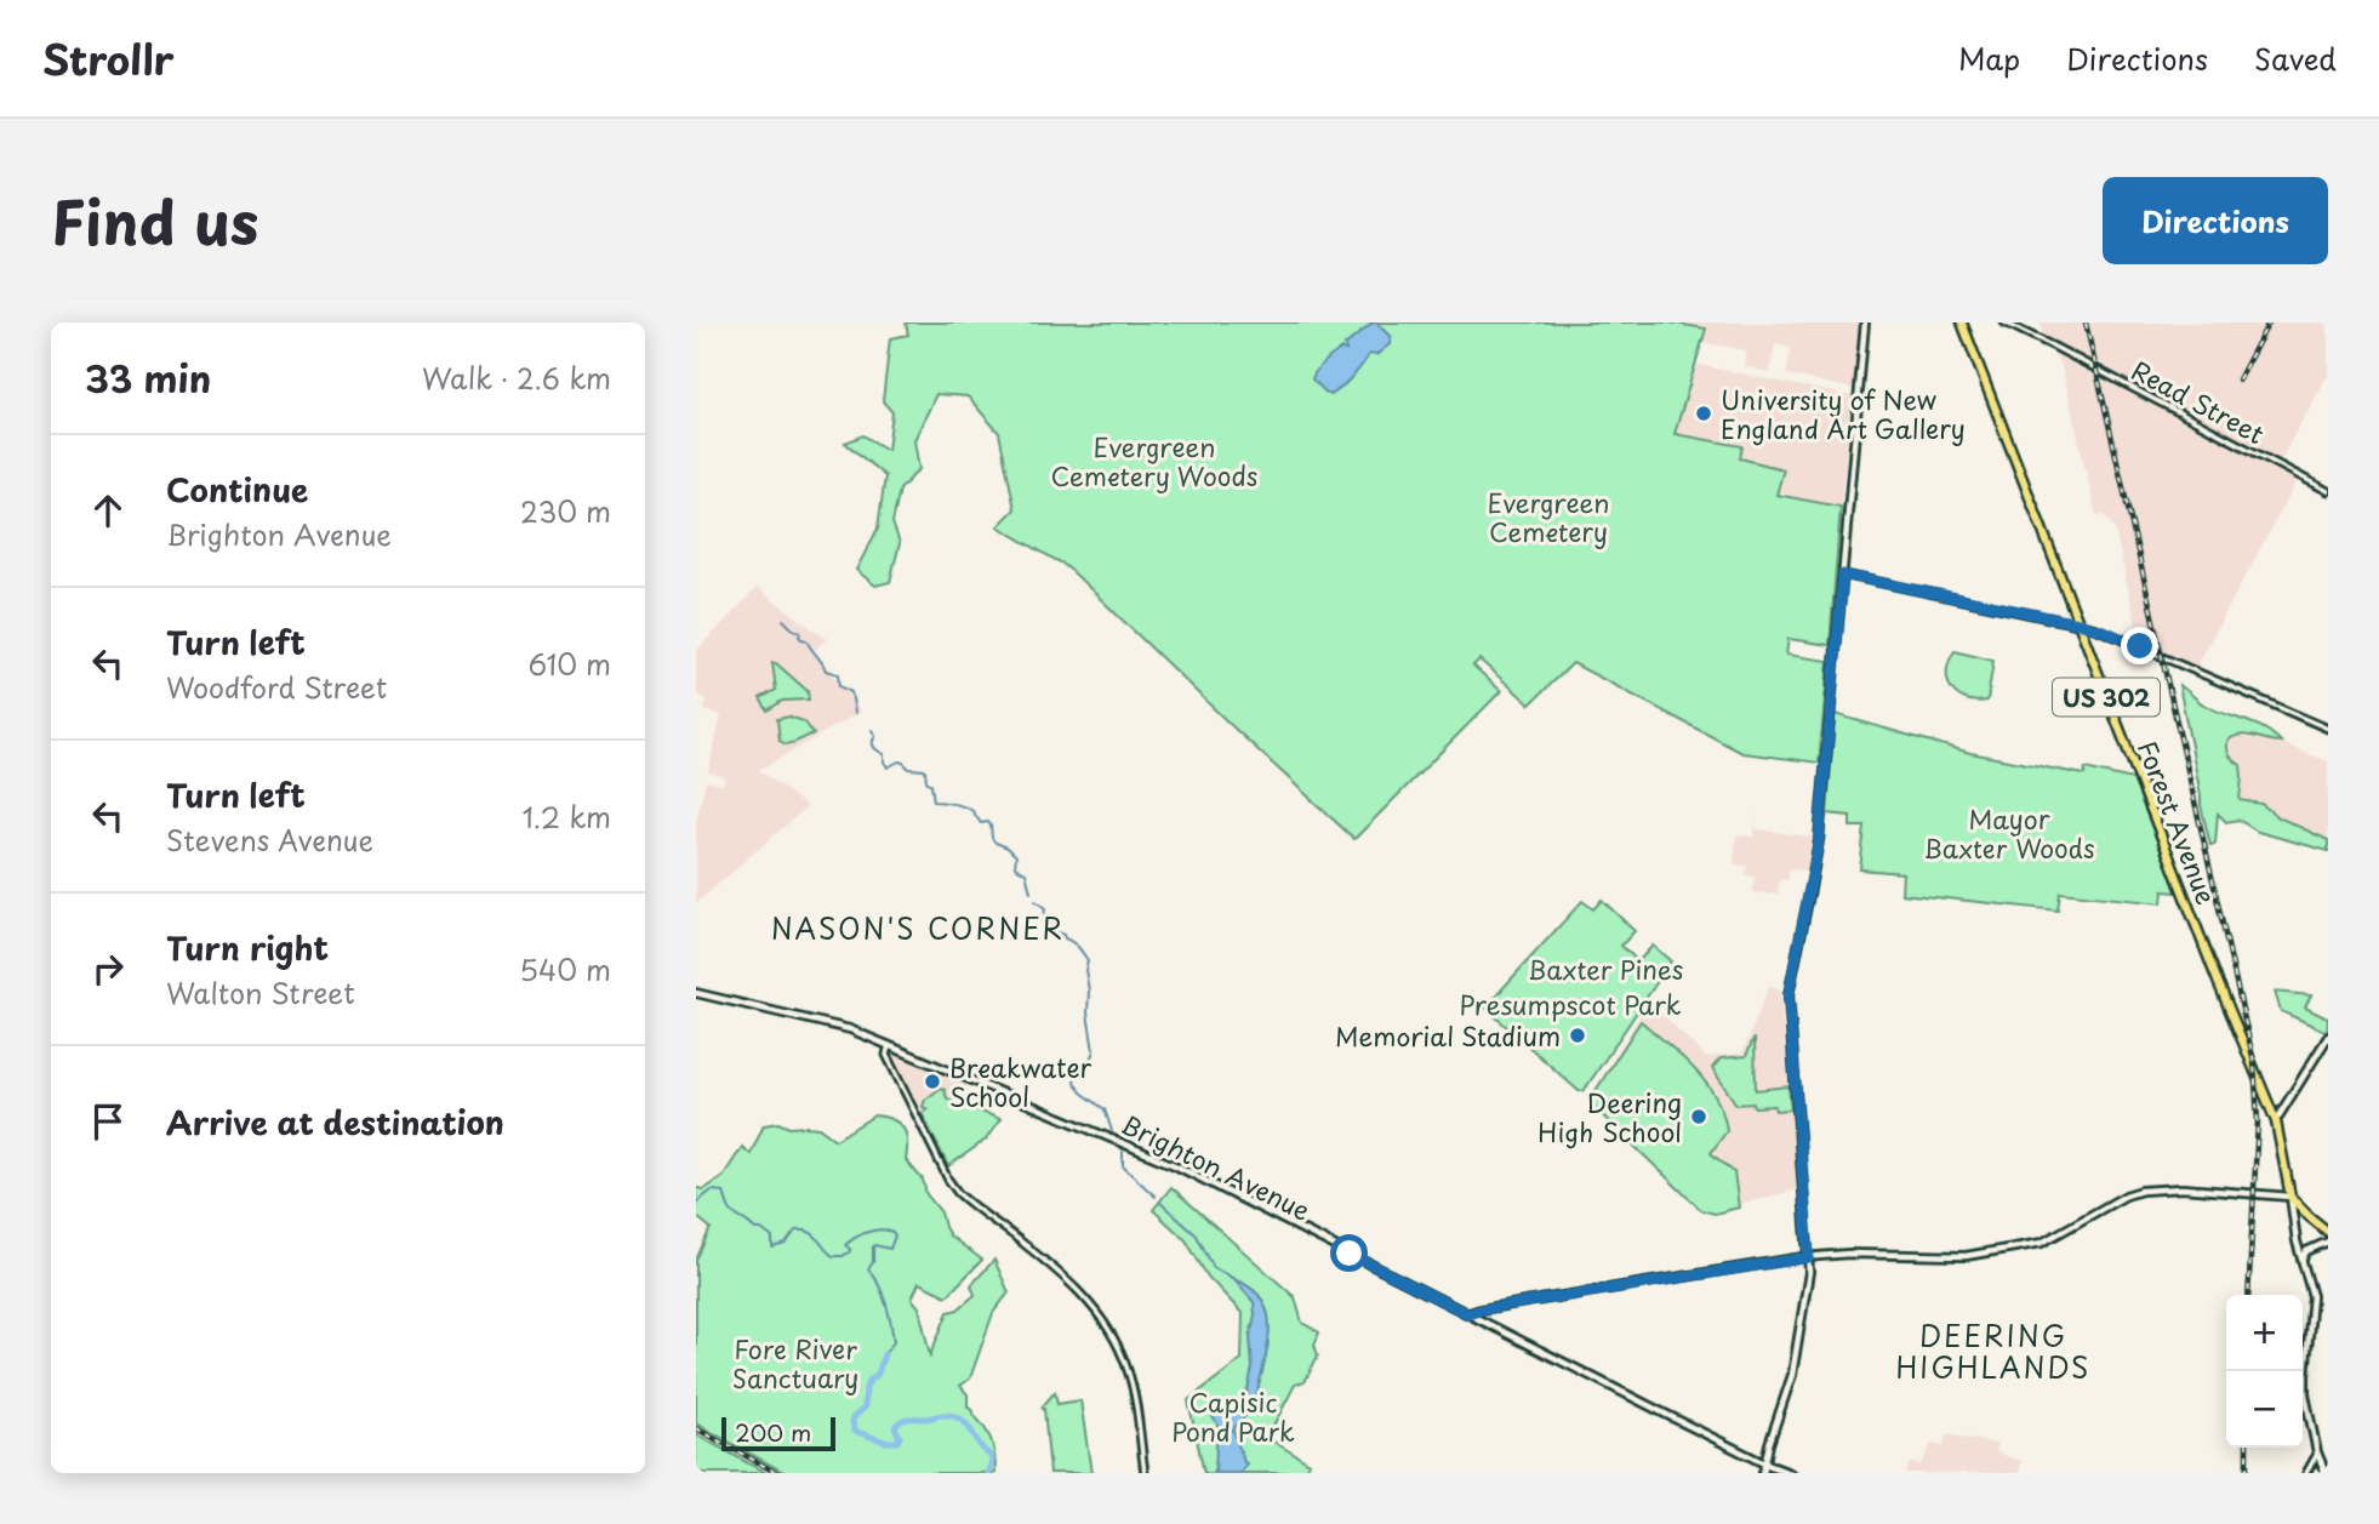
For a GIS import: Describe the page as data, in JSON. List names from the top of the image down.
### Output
{
  "streets": {
    "highway": ["US 302", "Forest Avenue"],
    "main road": ["Brighton Avenue"],
    "street": ["Read Street"]
  },
  "districts": ["NASON'S CORNER", "DEERING HIGHLANDS"],
  "parks": [
    "Evergreen Cemetery Woods",
    "Evergreen Cemetery",
    "Mayor Baxter Woods",
    "Baxter Pines",
    "Presumpscot Park",
    "Fore River Sanctuary",
    "Capisic Pond Park"
  ],
  "places": [
    "University of New England Art Gallery",
    "Memorial Stadium",
    "Breakwater School",
    "Deering High School"
  ],
  "scale_bar": "200 m",
  "page": {
    "header": "Strollr",
    "nav": ["Map", "Directions", "Saved"],
    "title": "Find us",
    "buttons": "Directions",
    "heading": ["33 min", "Walk · 2.6 km"],
    "list": [
      ["Continue", "Brighton Avenue", "230 m"],
      ["Turn left", "Woodford Street", "610 m"],
      ["Turn left", "Stevens Avenue", "1.2 km"],
      ["Turn right", "Walton Street", "540 m"],
      "Arrive at destination"
    ],
    "map_buttons": ["+", "−"],
    "scale": "200 m"
  }
}
